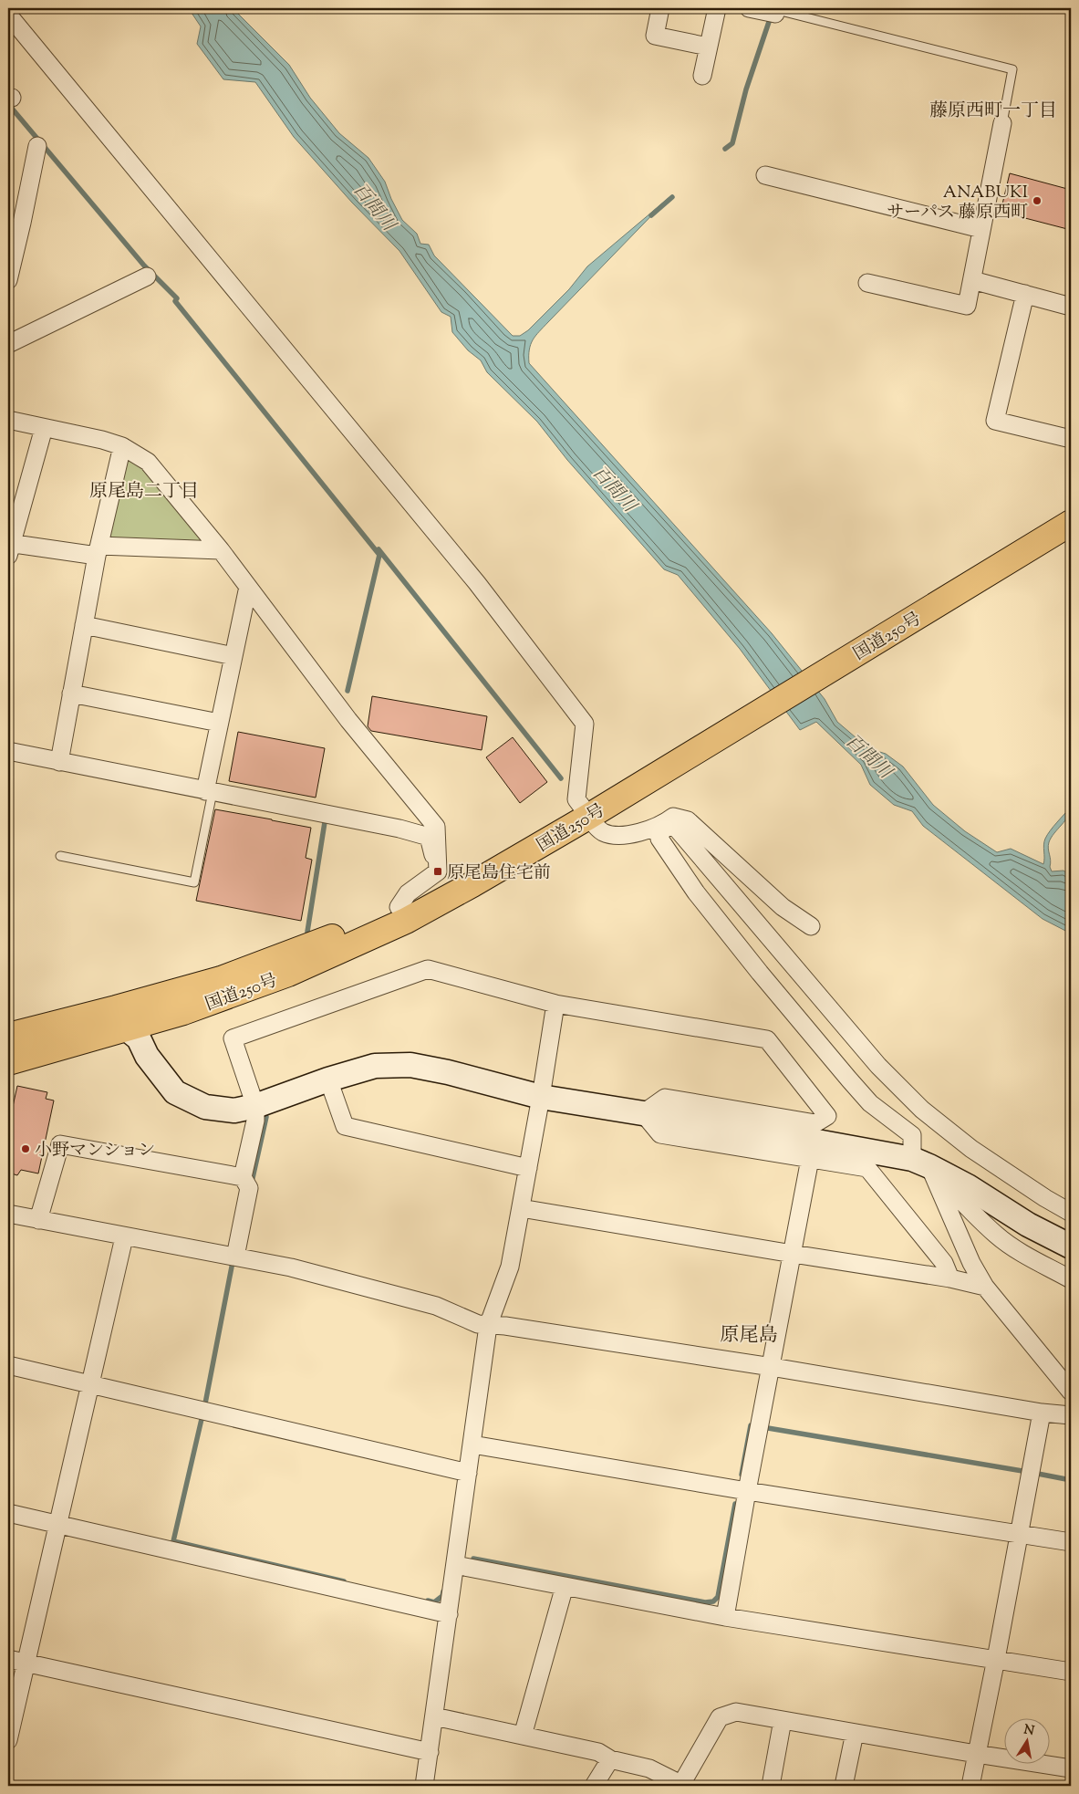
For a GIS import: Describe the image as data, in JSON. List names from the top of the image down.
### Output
{
  "streets": {
    "highway": ["国道250号"]
  },
  "districts": ["藤原西町一丁目", "原尾島二丁目", "原尾島"],
  "water": ["百間川"],
  "places": {
    "other": ["ANABUKI サーパス 藤原西町", "小野マンション"],
    "transit": ["原尾島住宅前"]
  },
  "north": "top"
}
